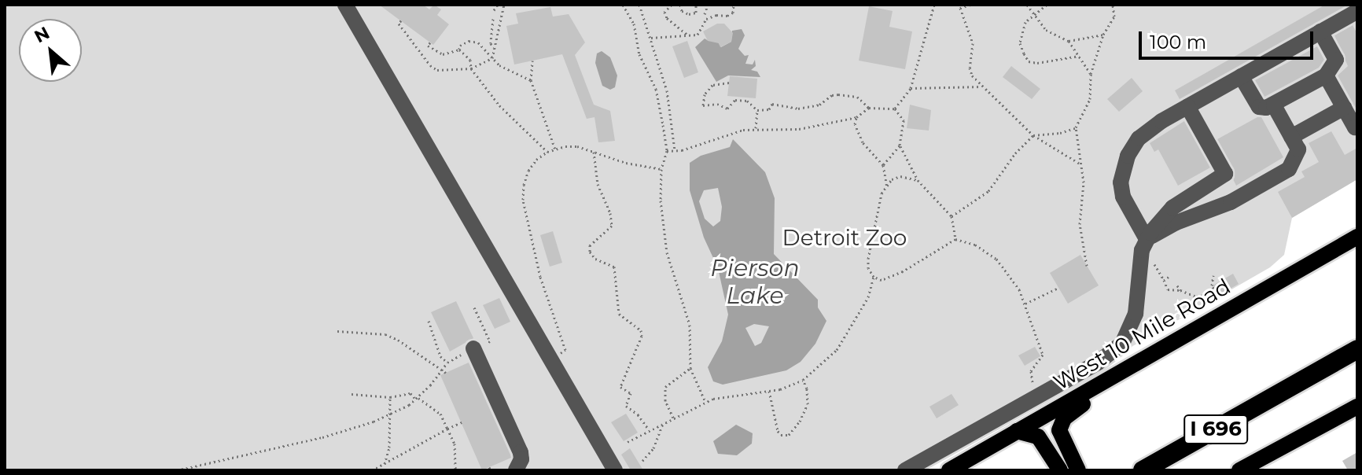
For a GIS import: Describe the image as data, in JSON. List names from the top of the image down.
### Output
{
  "streets": {
    "highway": ["I 696"],
    "main road": ["West 10 Mile Road"]
  },
  "water": ["Pierson Lake"],
  "parks": ["Detroit Zoo"],
  "scale_bar": "100 m",
  "north": "top left"
}
